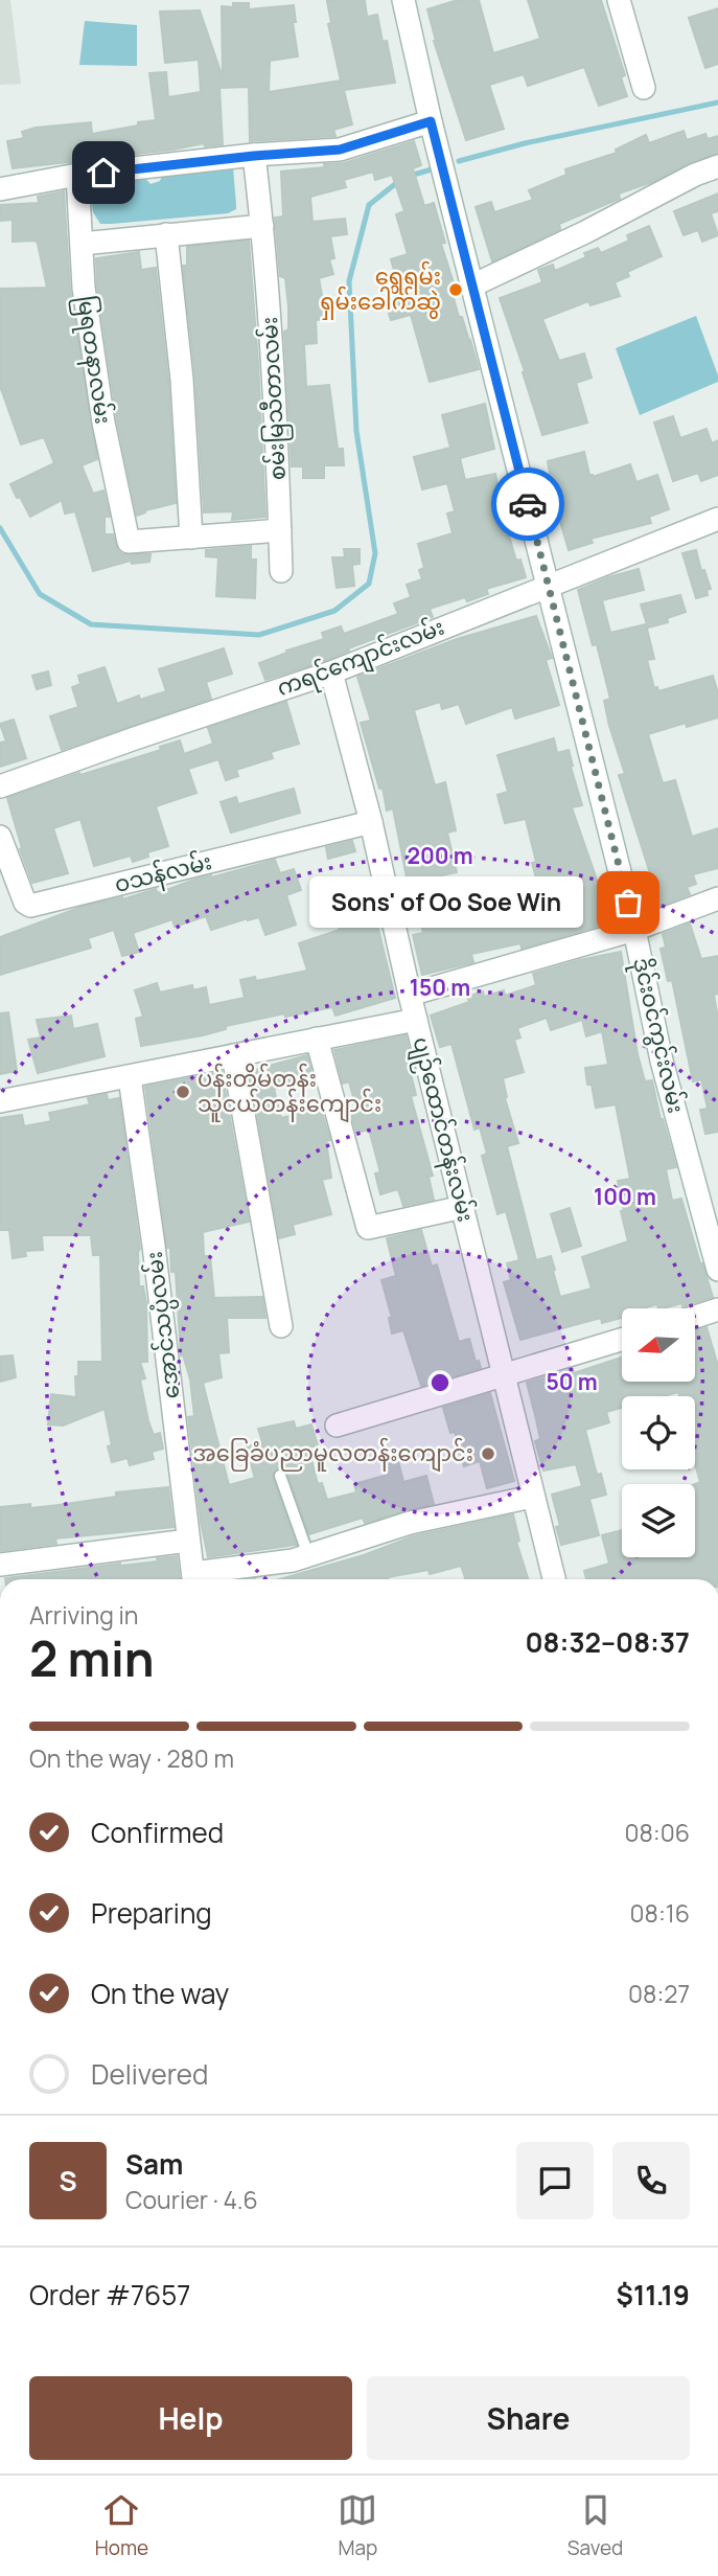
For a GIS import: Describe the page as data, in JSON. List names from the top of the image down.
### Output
{
  "streets": {
    "street": [
      "မြရတနာလမ်း",
      "စမ်းမြသီတာလမ်း",
      "ကရင်ကျောင်းလမ်း",
      "ဝသန်လမ်း",
      "ဒိုင်းဝင်ကွင်းလမ်း",
      "ပျဉ်ထောင်တန်းလမ်း",
      "အောင်သပ္ပံလမ်း"
    ]
  },
  "crossings": [
    ["ကရင်ကျောင်းလမ်း", "ဒိုင်းဝင်ကွင်းလမ်း"],
    ["ကရင်ကျောင်းလမ်း", "ပျဉ်ထောင်တန်းလမ်း"],
    ["ဝသန်လမ်း", "ပျဉ်ထောင်တန်းလမ်း"],
    ["ပျဉ်ထောင်တန်းလမ်း", "အောင်သပ္ပံလမ်း"]
  ],
  "places": [
    "ရွှေရှမ်း ရှမ်းခေါက်ဆွဲ",
    "Sons' of Oo Soe Win",
    "ပန်းတိမ်တန်း သူငယ်တန်းကျောင်း",
    "အခြေခံပညာမူလတန်းကျောင်း"
  ],
  "north": "left",
  "page": {
    "bubble": "Sons' of Oo Soe Win",
    "heading": ["2 min", "Arriving in", "08:32–08:37"],
    "panel": [
      "Sam",
      "Courier · 4.6",
      "Order #7657",
      "$11.19"
    ],
    "bar": "On the way · 280 m",
    "list": [
      ["Confirmed", "08:06"],
      ["Preparing", "08:16"],
      ["On the way", "08:27"],
      "Delivered"
    ],
    "round": "S",
    "buttons": ["Help", "Share"],
    "tabs": ["Home", "Map", "Saved"]
  },
  "rings": [
    "200 m",
    "150 m",
    "100 m",
    "50 m"
  ]
}
